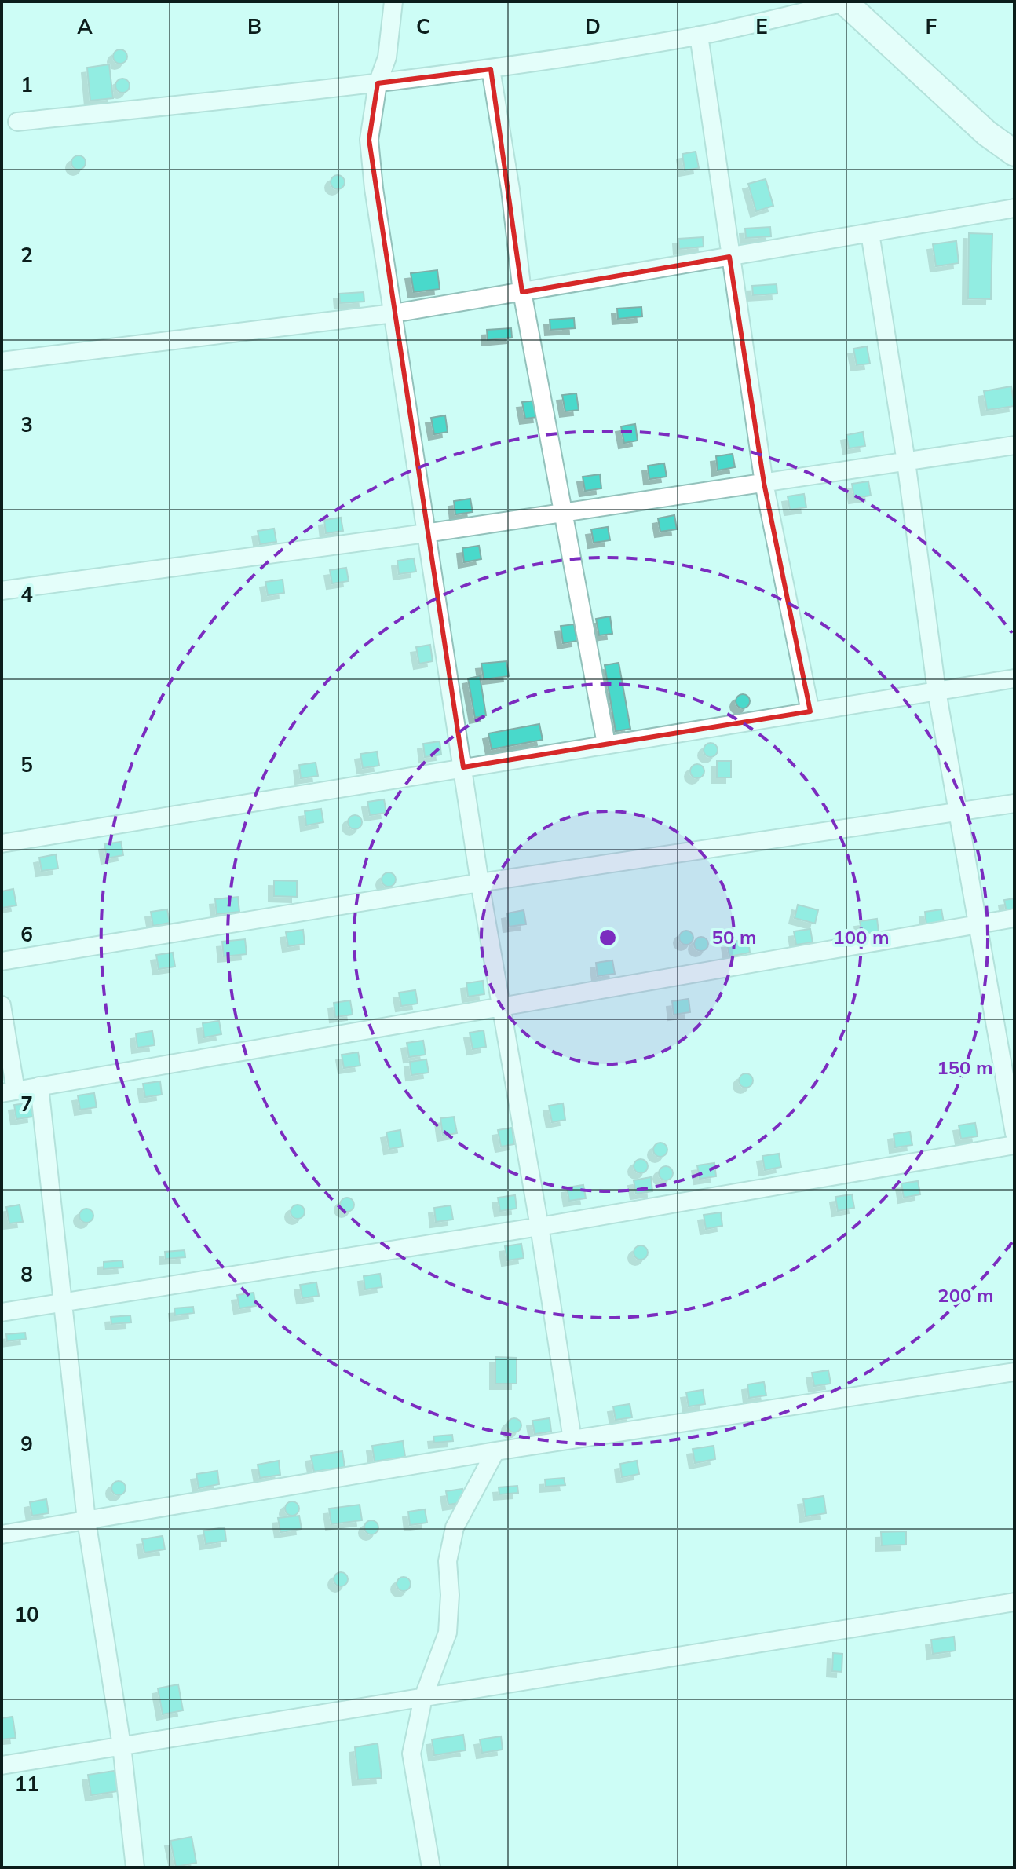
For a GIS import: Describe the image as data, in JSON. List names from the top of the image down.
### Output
{
  "grid": {
    "columns": [
      "A",
      "B",
      "C",
      "D",
      "E",
      "F"
    ],
    "rows": [
      "1",
      "2",
      "3",
      "4",
      "5",
      "6",
      "7",
      "8",
      "9",
      "10",
      "11"
    ]
  },
  "rings": [
    "50 m",
    "100 m",
    "150 m",
    "200 m"
  ]
}
